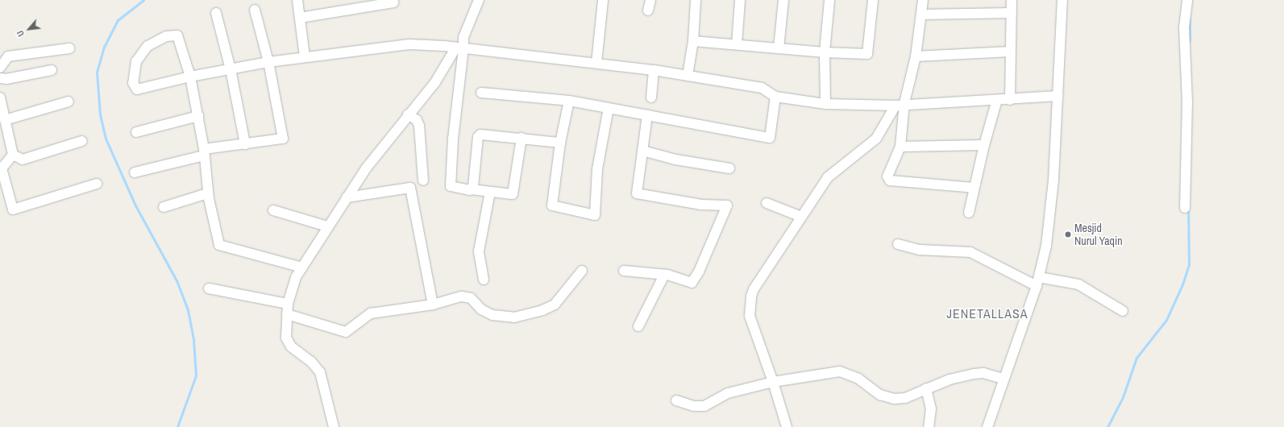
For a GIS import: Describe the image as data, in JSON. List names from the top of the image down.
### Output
{
  "districts": ["JENETALLASA"],
  "places": ["Mesjid Nurul Yaqin"],
  "north": "bottom left"
}
